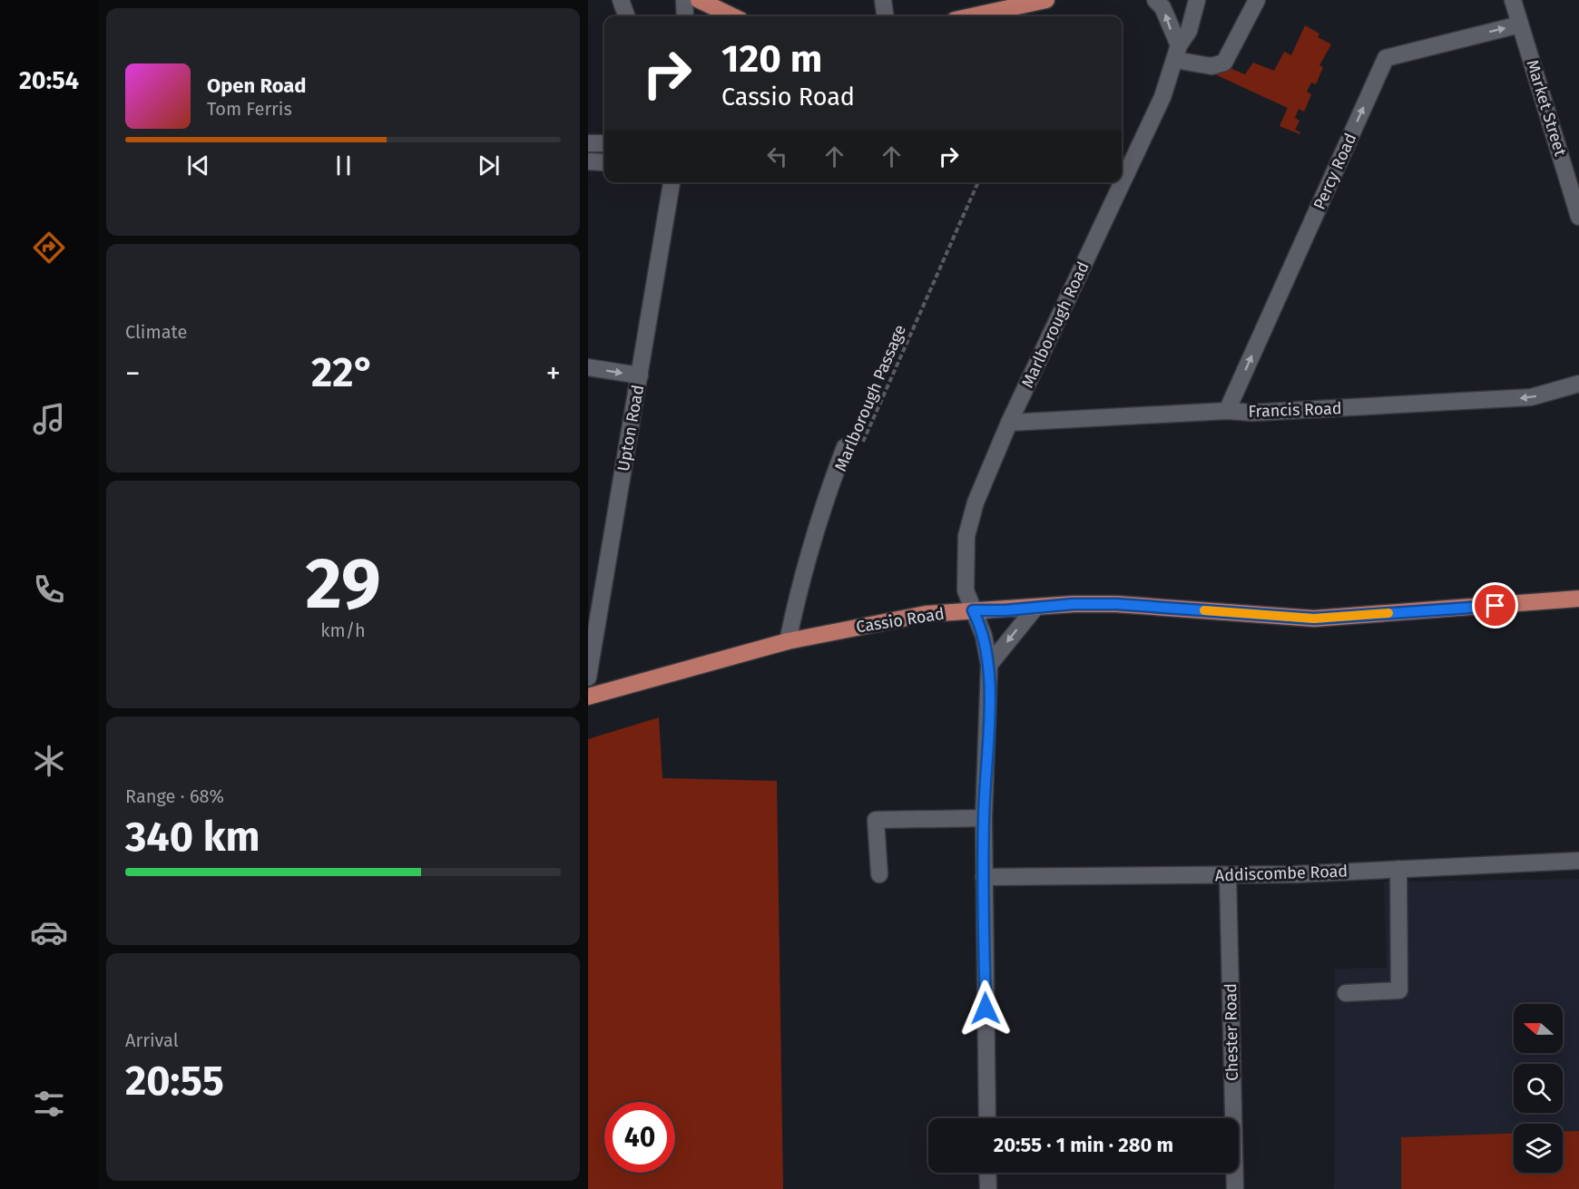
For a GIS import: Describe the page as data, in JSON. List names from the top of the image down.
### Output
{
  "streets": {
    "main road": ["Cassio Road"],
    "street": [
      "Market Street",
      "Percy Road",
      "Marlborough Road",
      "Francis Road",
      "Upton Road",
      "Addiscombe Road",
      "Chester Road"
    ],
    "path": ["Marlborough Passage"]
  },
  "crossings": [
    ["Market Street", "Percy Road"],
    ["Percy Road", "Francis Road"],
    ["Marlborough Road", "Francis Road"],
    ["Marlborough Road", "Cassio Road"],
    ["Marlborough Road", "Addiscombe Road"],
    ["Addiscombe Road", "Chester Road"]
  ],
  "one_way": ["Percy Road", "Francis Road"],
  "north": "left",
  "page": {
    "tabs": "20:54",
    "turn": ["120 m", "Cassio Road"],
    "song": ["Open Road", "Tom Ferris"],
    "tile": [
      "Climate",
      ["29", "km/h"],
      ["Range · 68%", "340 km"],
      ["Arrival", "20:55"]
    ],
    "heat": ["−", "22°", "+"],
    "limit": "40",
    "trip": "20:55 · 1 min · 280 m"
  }
}
